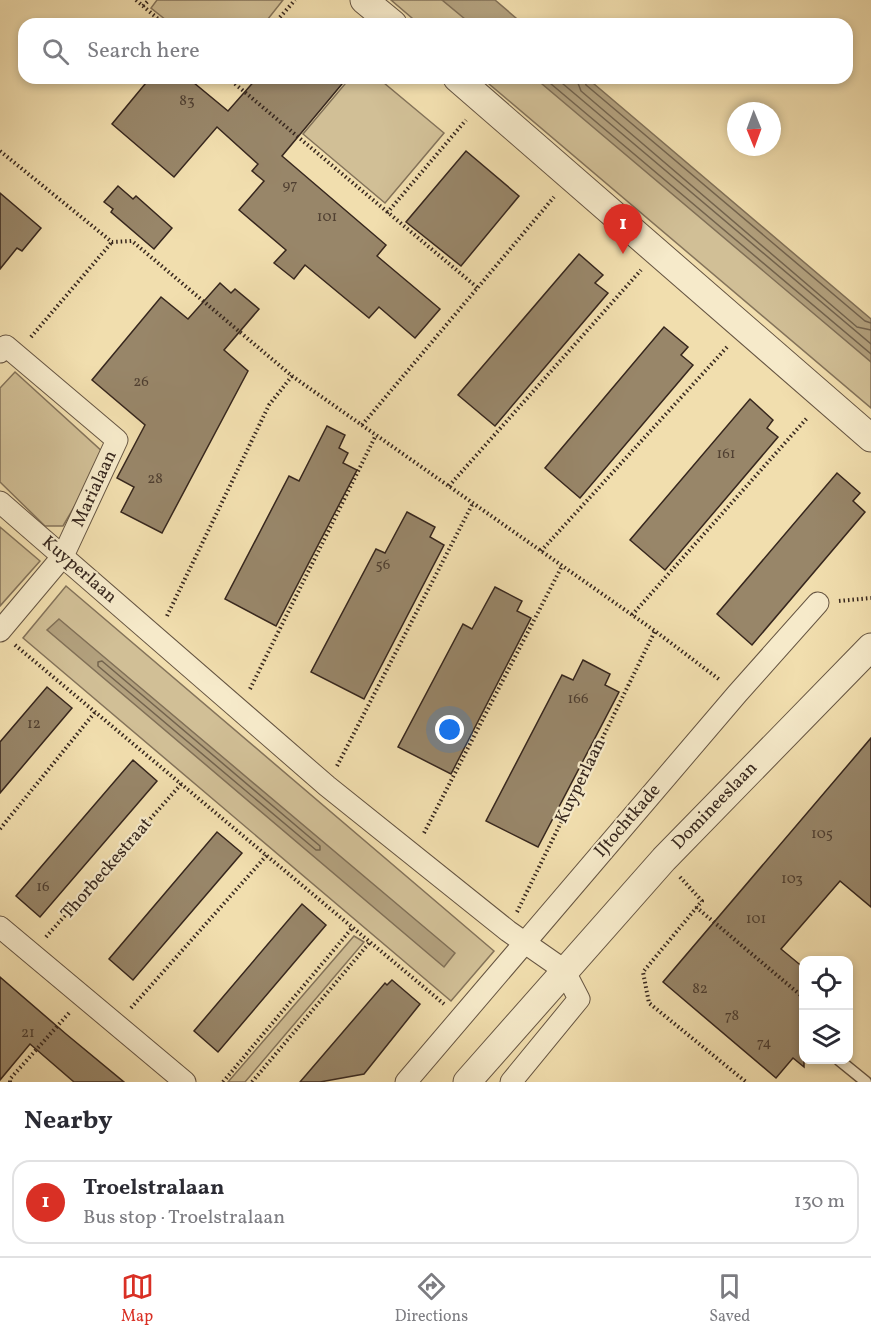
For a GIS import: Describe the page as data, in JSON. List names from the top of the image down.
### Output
{
  "streets": {
    "street": [
      "Marialaan",
      "Kuyperlaan",
      "Domineeslaan",
      "IJtochtkade"
    ],
    "path": ["Thorbeckestraat"]
  },
  "crossings": [
    ["Marialaan", "Kuyperlaan"],
    ["Kuyperlaan", "Domineeslaan"],
    ["Kuyperlaan", "IJtochtkade"]
  ],
  "house_numbers": [
    "83",
    "97",
    "101",
    "26",
    "161",
    "28",
    "56",
    "166",
    "12",
    "105",
    "103",
    "16",
    "101",
    "82",
    "78",
    "21",
    "74"
  ],
  "north": "bottom",
  "page": {
    "search": "Search here",
    "pins": "1",
    "heading": "Nearby",
    "list": [
      {
        "mark": "1",
        "name": "Troelstralaan",
        "note": "Bus stop · Troelstralaan",
        "value": "130 m"
      }
    ],
    "nav": ["Map", "Directions", "Saved"]
  }
}
